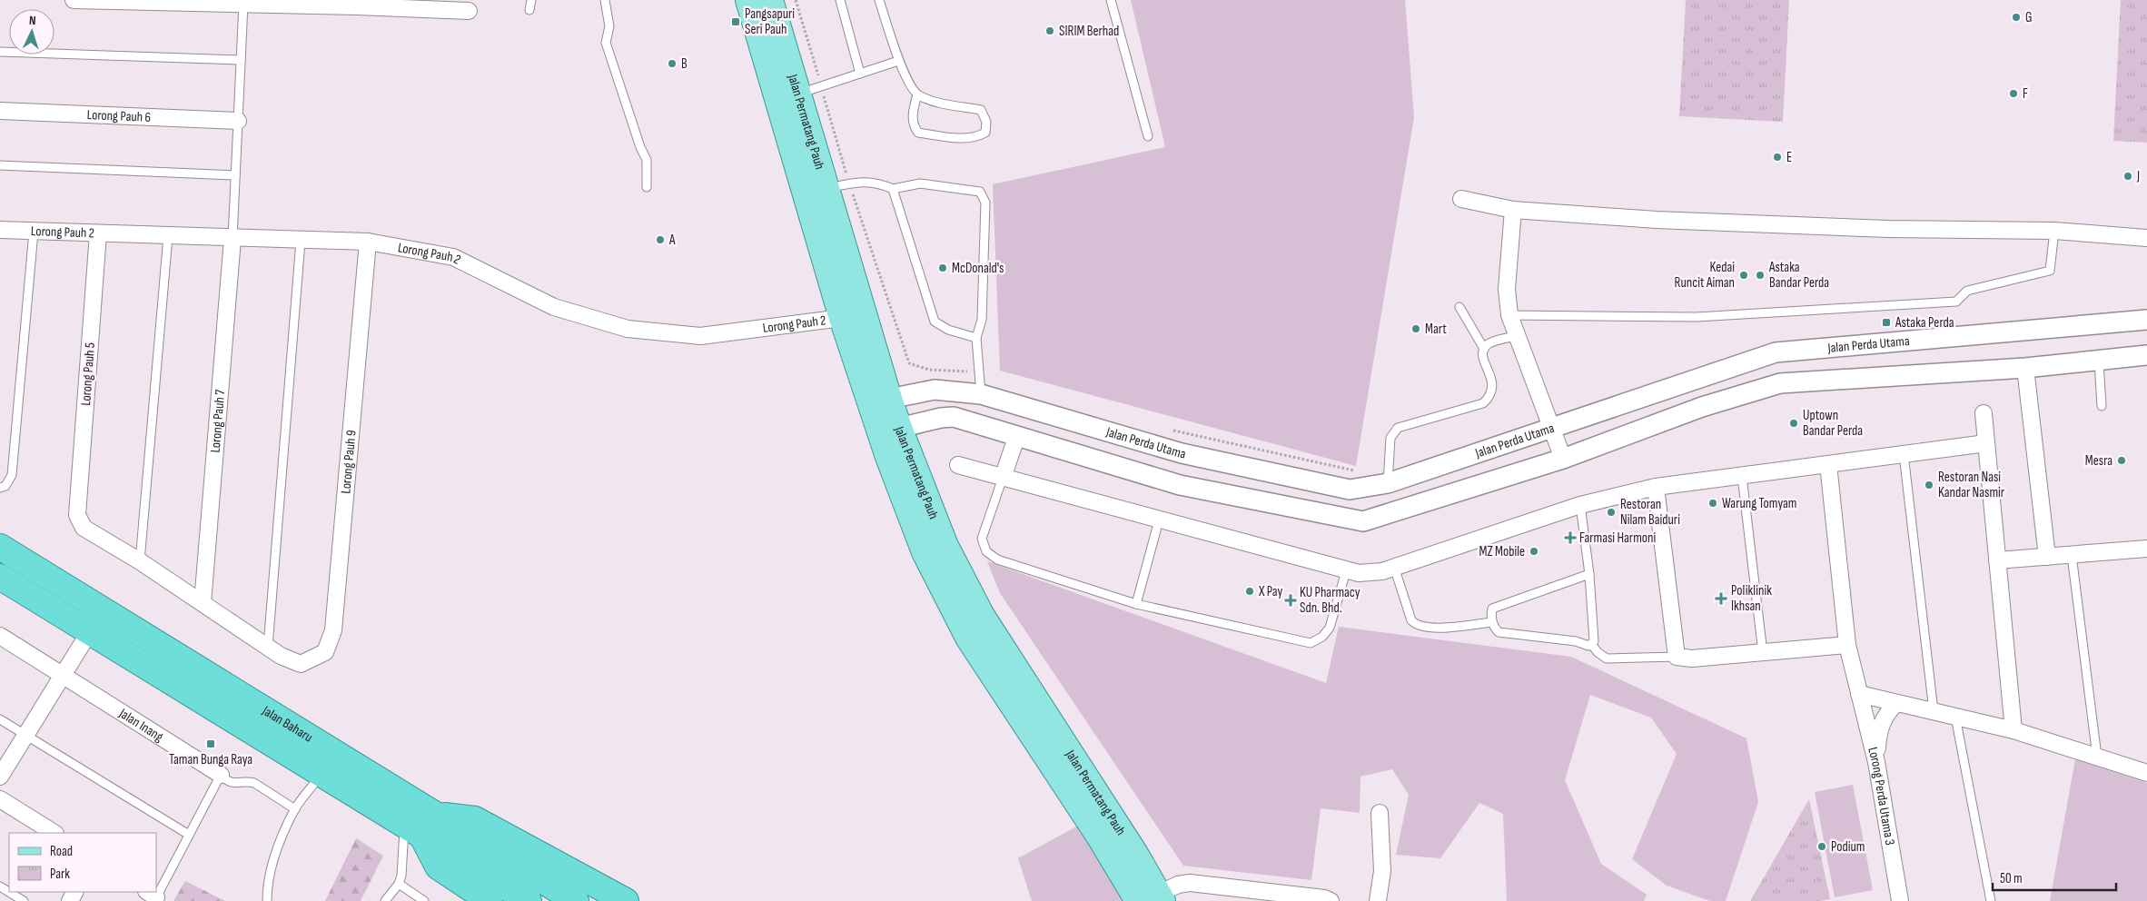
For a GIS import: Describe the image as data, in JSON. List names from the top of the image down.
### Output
{
  "streets": {
    "highway": ["Jalan Baharu"],
    "main road": ["Jalan Permatang Pauh"],
    "street": [
      "Lorong Pauh 6",
      "Lorong Pauh 2",
      "Jalan Perda Utama",
      "Lorong Pauh 5",
      "Lorong Pauh 7",
      "Lorong Pauh 9",
      "Jalan Inang",
      "Lorong Perda Utama 3"
    ]
  },
  "crossings": [
    ["Jalan Permatang Pauh", "Lorong Pauh 2"],
    ["Jalan Permatang Pauh", "Jalan Perda Utama"],
    ["Lorong Pauh 2", "Lorong Pauh 5"],
    ["Lorong Pauh 2", "Lorong Pauh 7"],
    ["Lorong Pauh 2", "Lorong Pauh 9"]
  ],
  "places": {
    "other": [
      "G",
      "SIRIM Berhad",
      "B",
      "F",
      "E",
      "J",
      "A",
      "McDonald's",
      "Kedai Runcit Aiman",
      "Astaka Bandar Perda",
      "Mart",
      "Uptown Bandar Perda",
      "Mesra",
      "Restoran Nasi Kandar Nasmir",
      "Warung Tomyam",
      "Restoran Nilam Baiduri",
      "MZ Mobile",
      "X Pay",
      "Podium"
    ],
    "transit": ["Pangsapuri Seri Pauh", "Astaka Perda", "Taman Bunga Raya"],
    "health": ["Farmasi Harmoni", "Poliklinik Ikhsan", "KU Pharmacy Sdn. Bhd."]
  },
  "legend": ["Road", "Park"],
  "scale_bar": "50 m",
  "north": "top"
}
